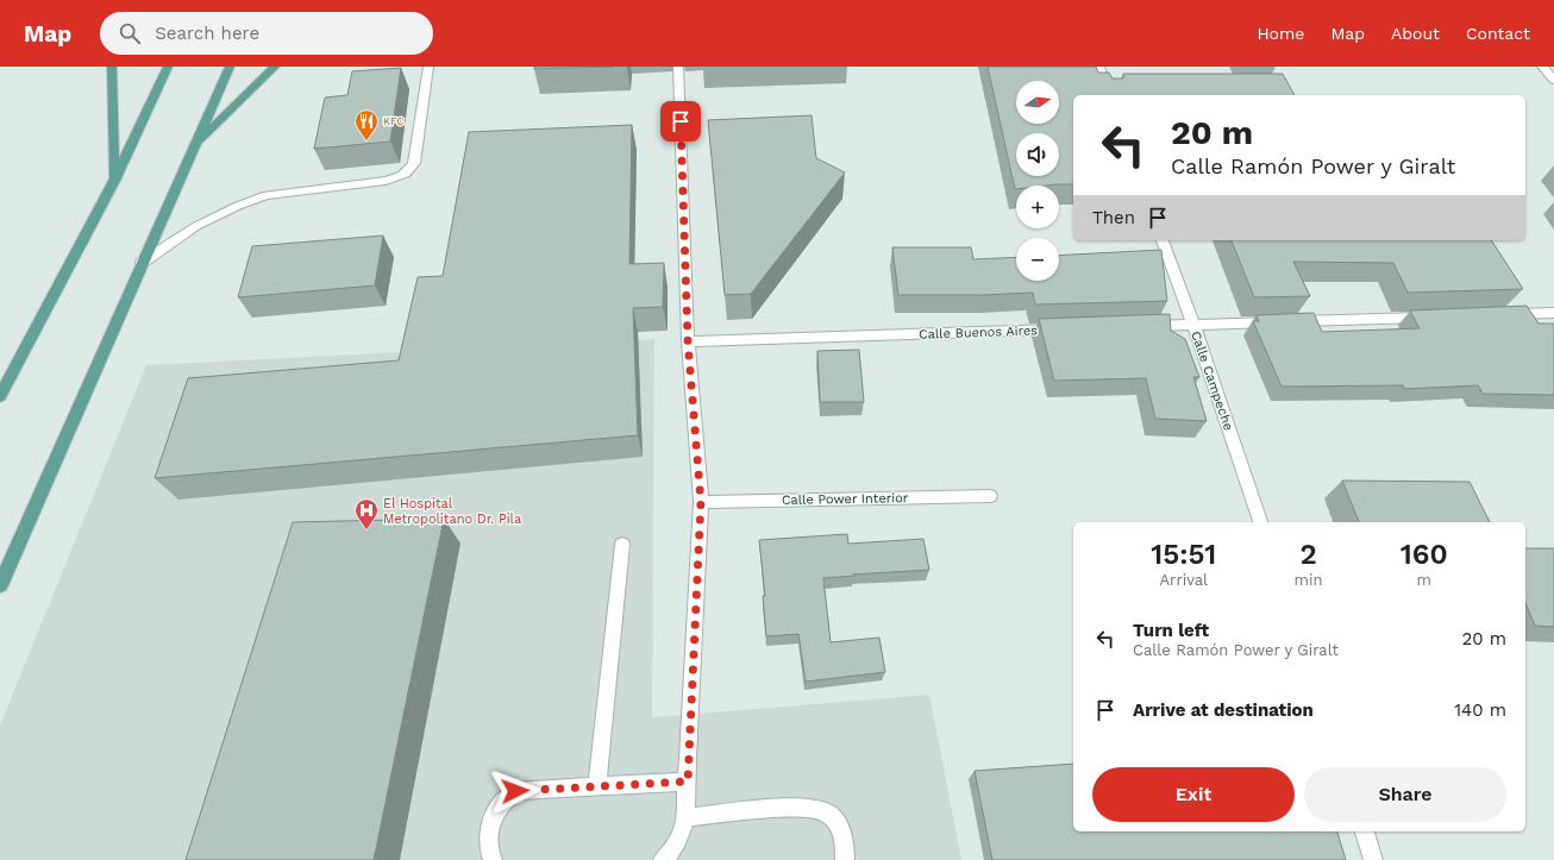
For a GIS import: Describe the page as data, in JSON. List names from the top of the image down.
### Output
{
  "streets": {
    "street": ["Calle Buenos Aires", "Calle Campeche", "Calle Power Interior"]
  },
  "places": {
    "restaurant": ["KFC"],
    "hospital": ["El Hospital Metropolitano Dr. Pila"]
  },
  "north": "right",
  "page": {
    "header": "Map",
    "search": "Search here",
    "nav": [
      "Home",
      "Map",
      "About",
      "Contact"
    ],
    "map_buttons": ["+", "−"],
    "turn": ["20 m", "Calle Ramón Power y Giralt"],
    "then": "Then",
    "eta": [
      "15:51",
      "Arrival",
      "2",
      "min",
      "160",
      "m"
    ],
    "list": [
      {
        "name": "Turn left",
        "note": "Calle Ramón Power y Giralt",
        "value": "20 m"
      },
      {
        "name": "Arrive at destination",
        "value": "140 m"
      }
    ],
    "buttons": ["Exit", "Share"]
  }
}
